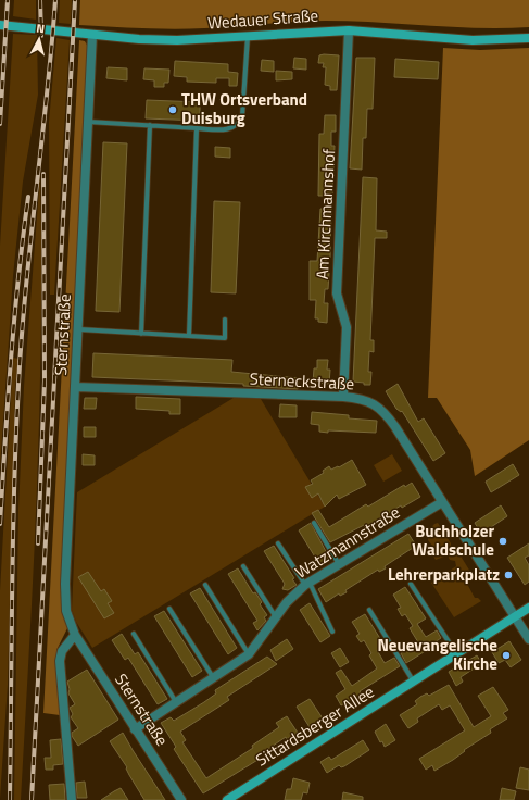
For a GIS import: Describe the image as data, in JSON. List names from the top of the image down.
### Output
{
  "streets": {
    "street": [
      "Wedauer Straße",
      "Am Kirchmannshof",
      "Sternstraße",
      "Sterneckstraße",
      "Watzmannstraße",
      "Sittardsberger Allee"
    ]
  },
  "crossings": [
    ["Wedauer Straße", "Am Kirchmannshof"],
    ["Wedauer Straße", "Sternstraße"],
    ["Am Kirchmannshof", "Sterneckstraße"],
    ["Sternstraße", "Sterneckstraße"],
    ["Sternstraße", "Watzmannstraße"],
    ["Sterneckstraße", "Watzmannstraße"],
    ["Sterneckstraße", "Sittardsberger Allee"]
  ],
  "places": [
    "THW Ortsverband Duisburg",
    "Buchholzer Waldschule",
    "Lehrerparkplatz",
    "Neuevangelische Kirche"
  ],
  "north": "top"
}
